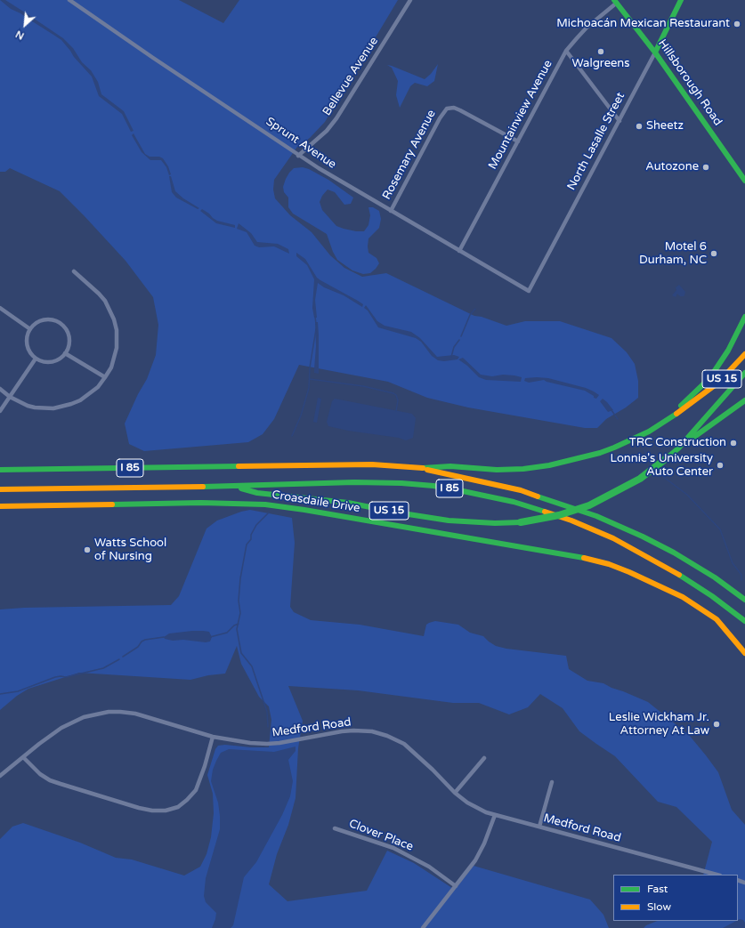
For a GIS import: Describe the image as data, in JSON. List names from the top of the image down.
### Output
{
  "streets": {
    "main road": [
      "Hillsborough Road",
      "North Lasalle Street",
      "US 15",
      "I 85",
      "Croasdaile Drive"
    ],
    "street": [
      "Bellevue Avenue",
      "Mountainview Avenue",
      "Sprunt Avenue",
      "Rosemary Avenue",
      "Medford Road",
      "Clover Place"
    ]
  },
  "crossings": [
    ["Bellevue Avenue", "Sprunt Avenue"],
    ["Hillsborough Road", "Mountainview Avenue"],
    ["Hillsborough Road", "North Lasalle Street"],
    ["Mountainview Avenue", "Sprunt Avenue"],
    ["Mountainview Avenue", "Rosemary Avenue"],
    ["North Lasalle Street", "Sprunt Avenue"],
    ["Sprunt Avenue", "Rosemary Avenue"],
    ["US 15", "I 85"]
  ],
  "places": [
    "Michoacán Mexican Restaurant",
    "Walgreens",
    "Sheetz",
    "Autozone",
    "Motel 6 Durham, NC",
    "TRC Construction",
    "Lonnie's University Auto Center",
    "Watts School of Nursing",
    "Leslie Wickham Jr. Attorney At Law"
  ],
  "legend": ["Fast", "Slow"],
  "north": "bottom left"
}
